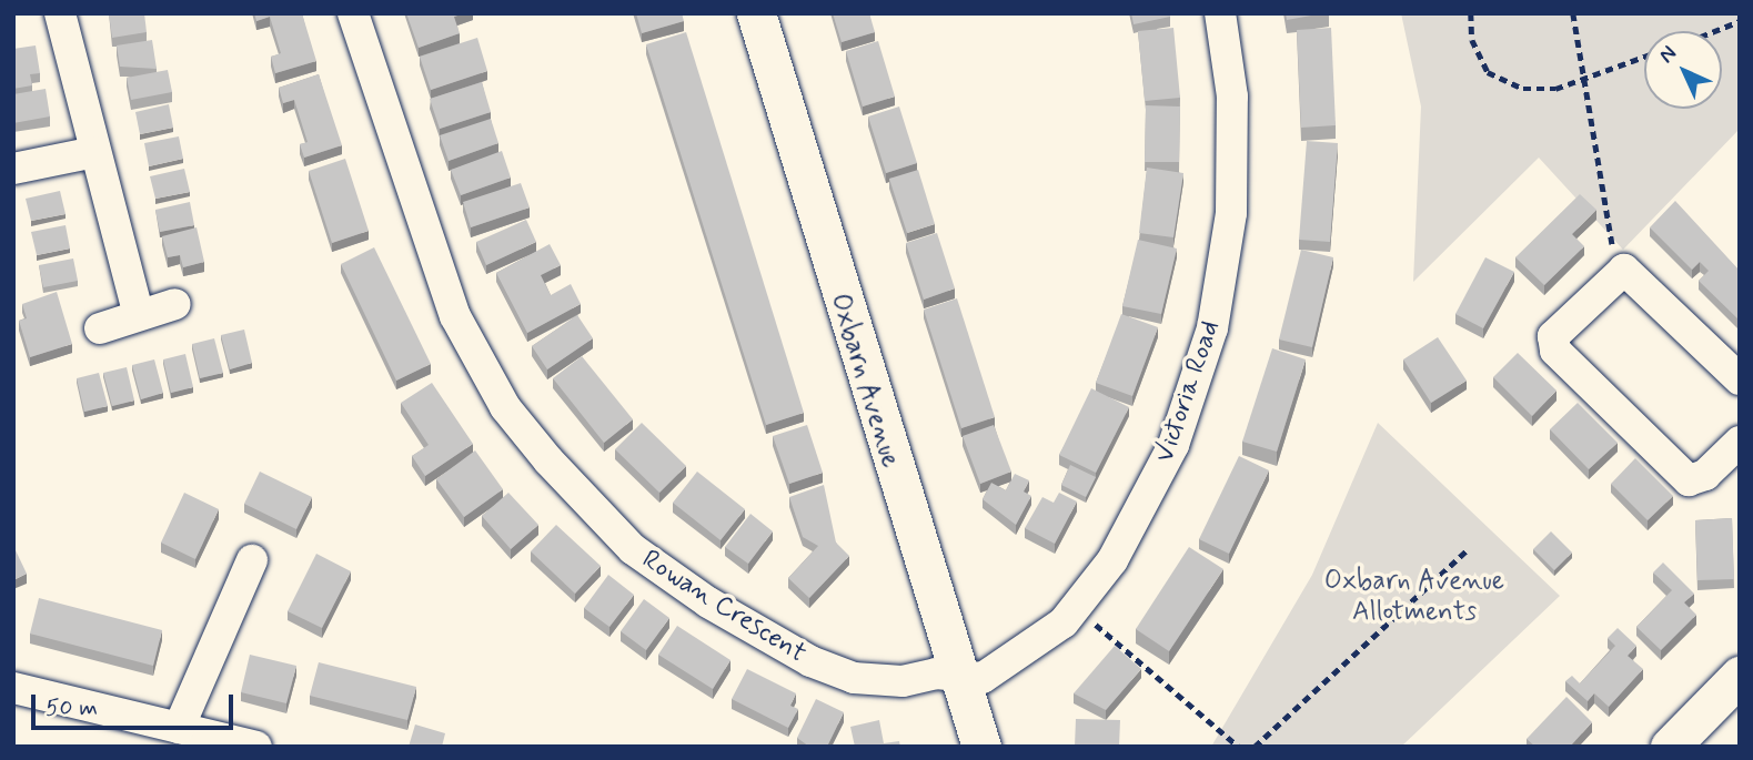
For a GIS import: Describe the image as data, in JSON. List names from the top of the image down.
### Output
{
  "streets": {
    "street": ["Oxbarn Avenue", "Victoria Road", "Rowan Crescent"]
  },
  "crossings": [
    ["Oxbarn Avenue", "Victoria Road"],
    ["Oxbarn Avenue", "Rowan Crescent"],
    ["Victoria Road", "Rowan Crescent"]
  ],
  "parks": ["Oxbarn Avenue Allotments"],
  "scale_bar": "50 m",
  "north": "top left"
}
